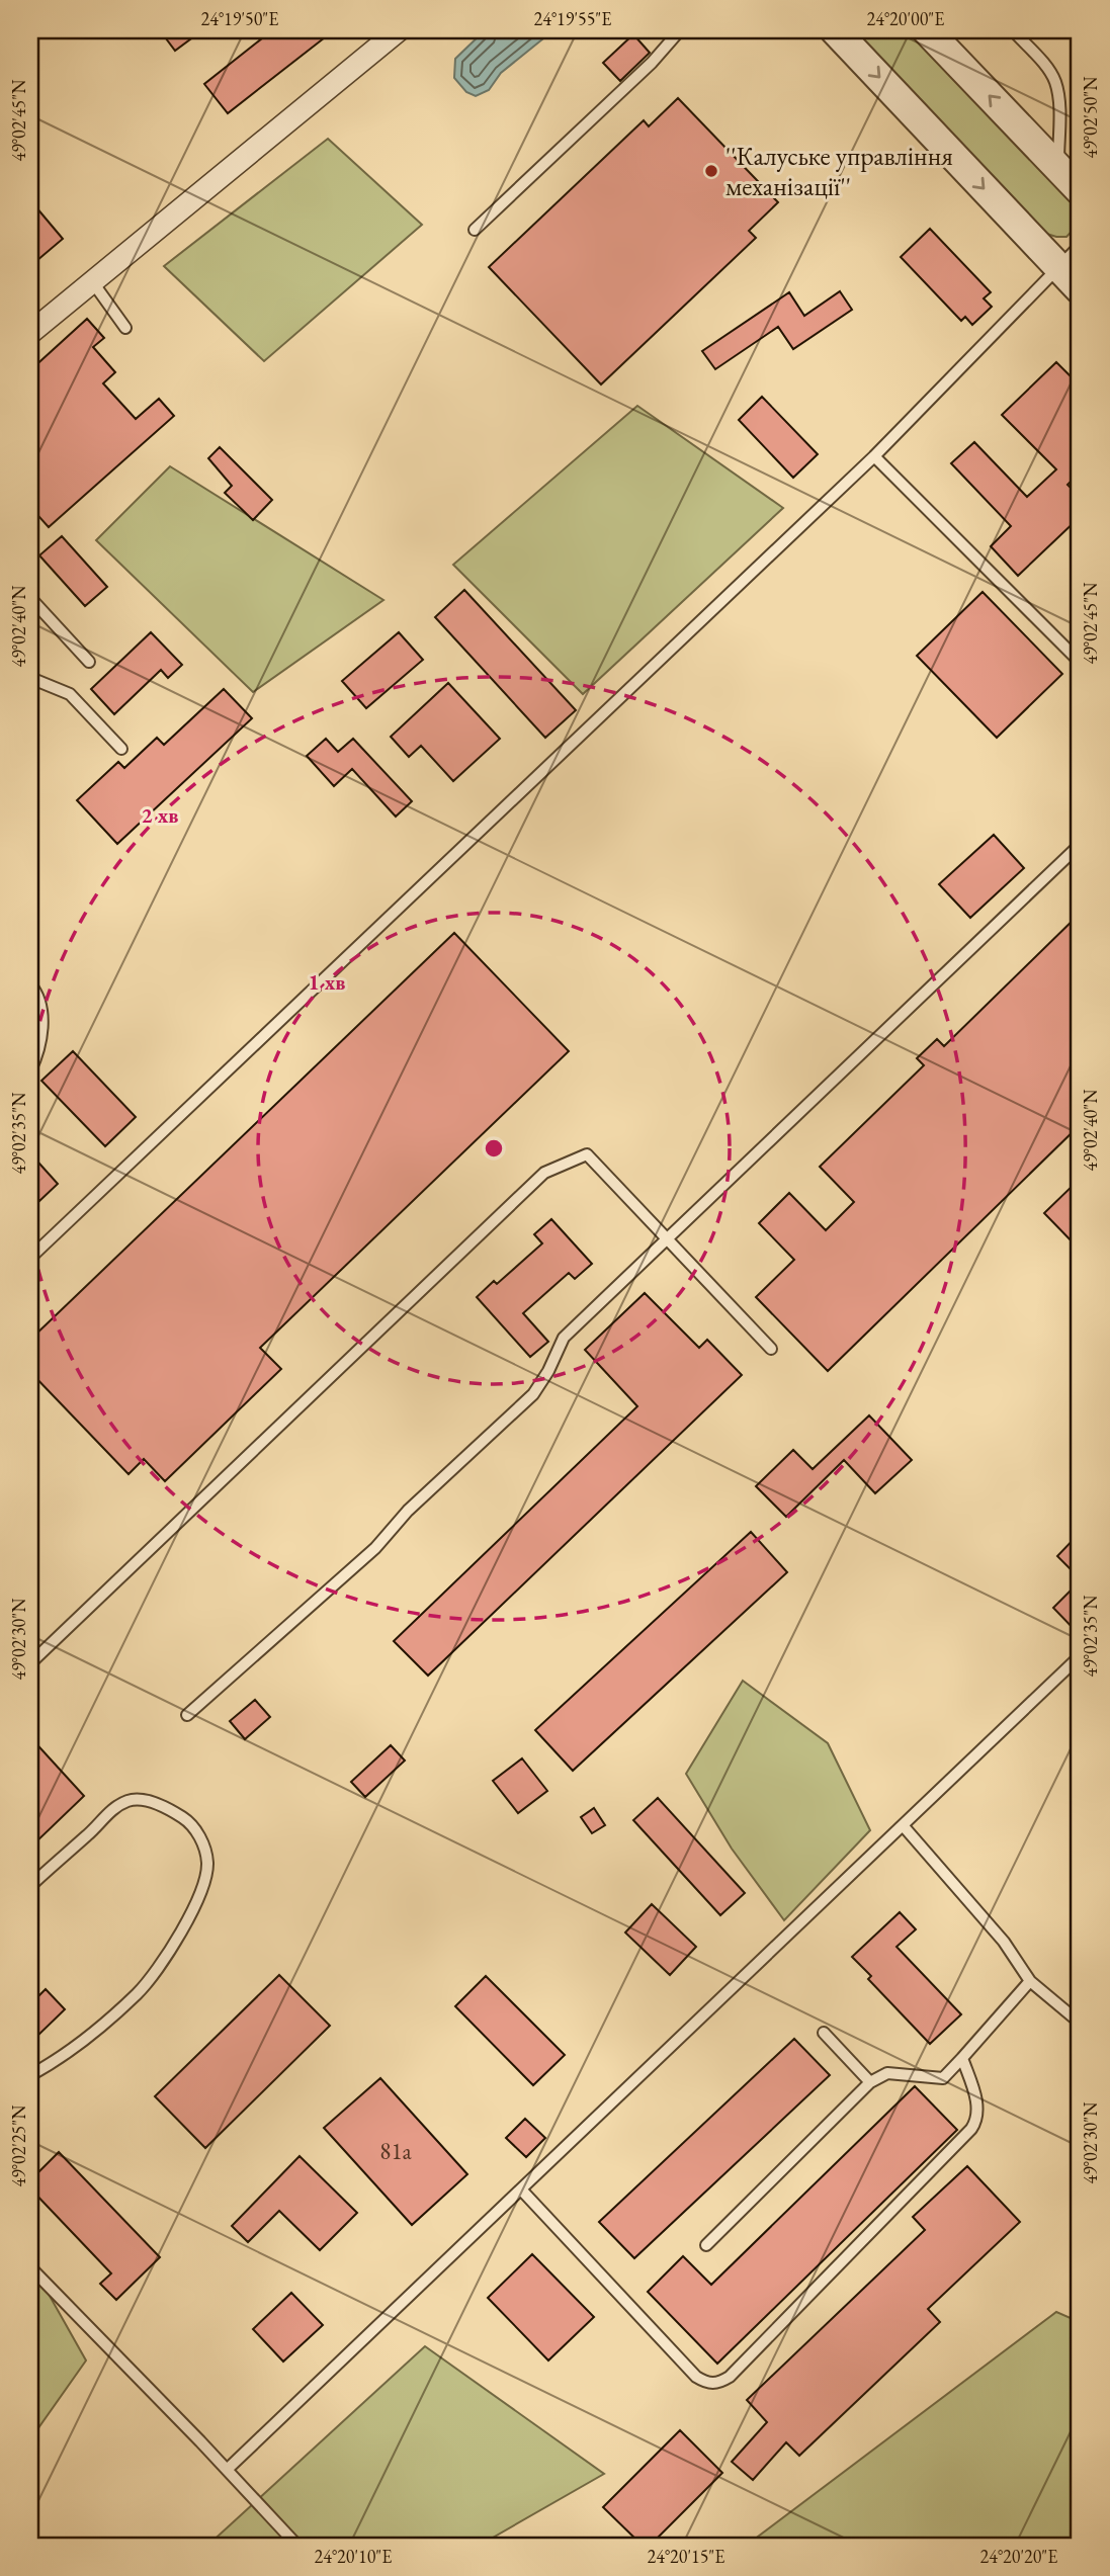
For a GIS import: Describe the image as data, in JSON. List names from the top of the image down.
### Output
{
  "places": ["''Калуське управління механізації''"],
  "house_numbers": ["81а"],
  "coordinates": [
    "24°19'50\"E",
    "24°19'55\"E",
    "24°20'00\"E",
    "49°02'50\"N",
    "49°02'45\"N",
    "49°02'40\"N",
    "49°02'35\"N",
    "49°02'30\"N",
    "49°02'25\"N",
    "24°20'10\"E",
    "24°20'15\"E",
    "24°20'20\"E"
  ],
  "rings": ["2 хв", "1 хв"]
}
